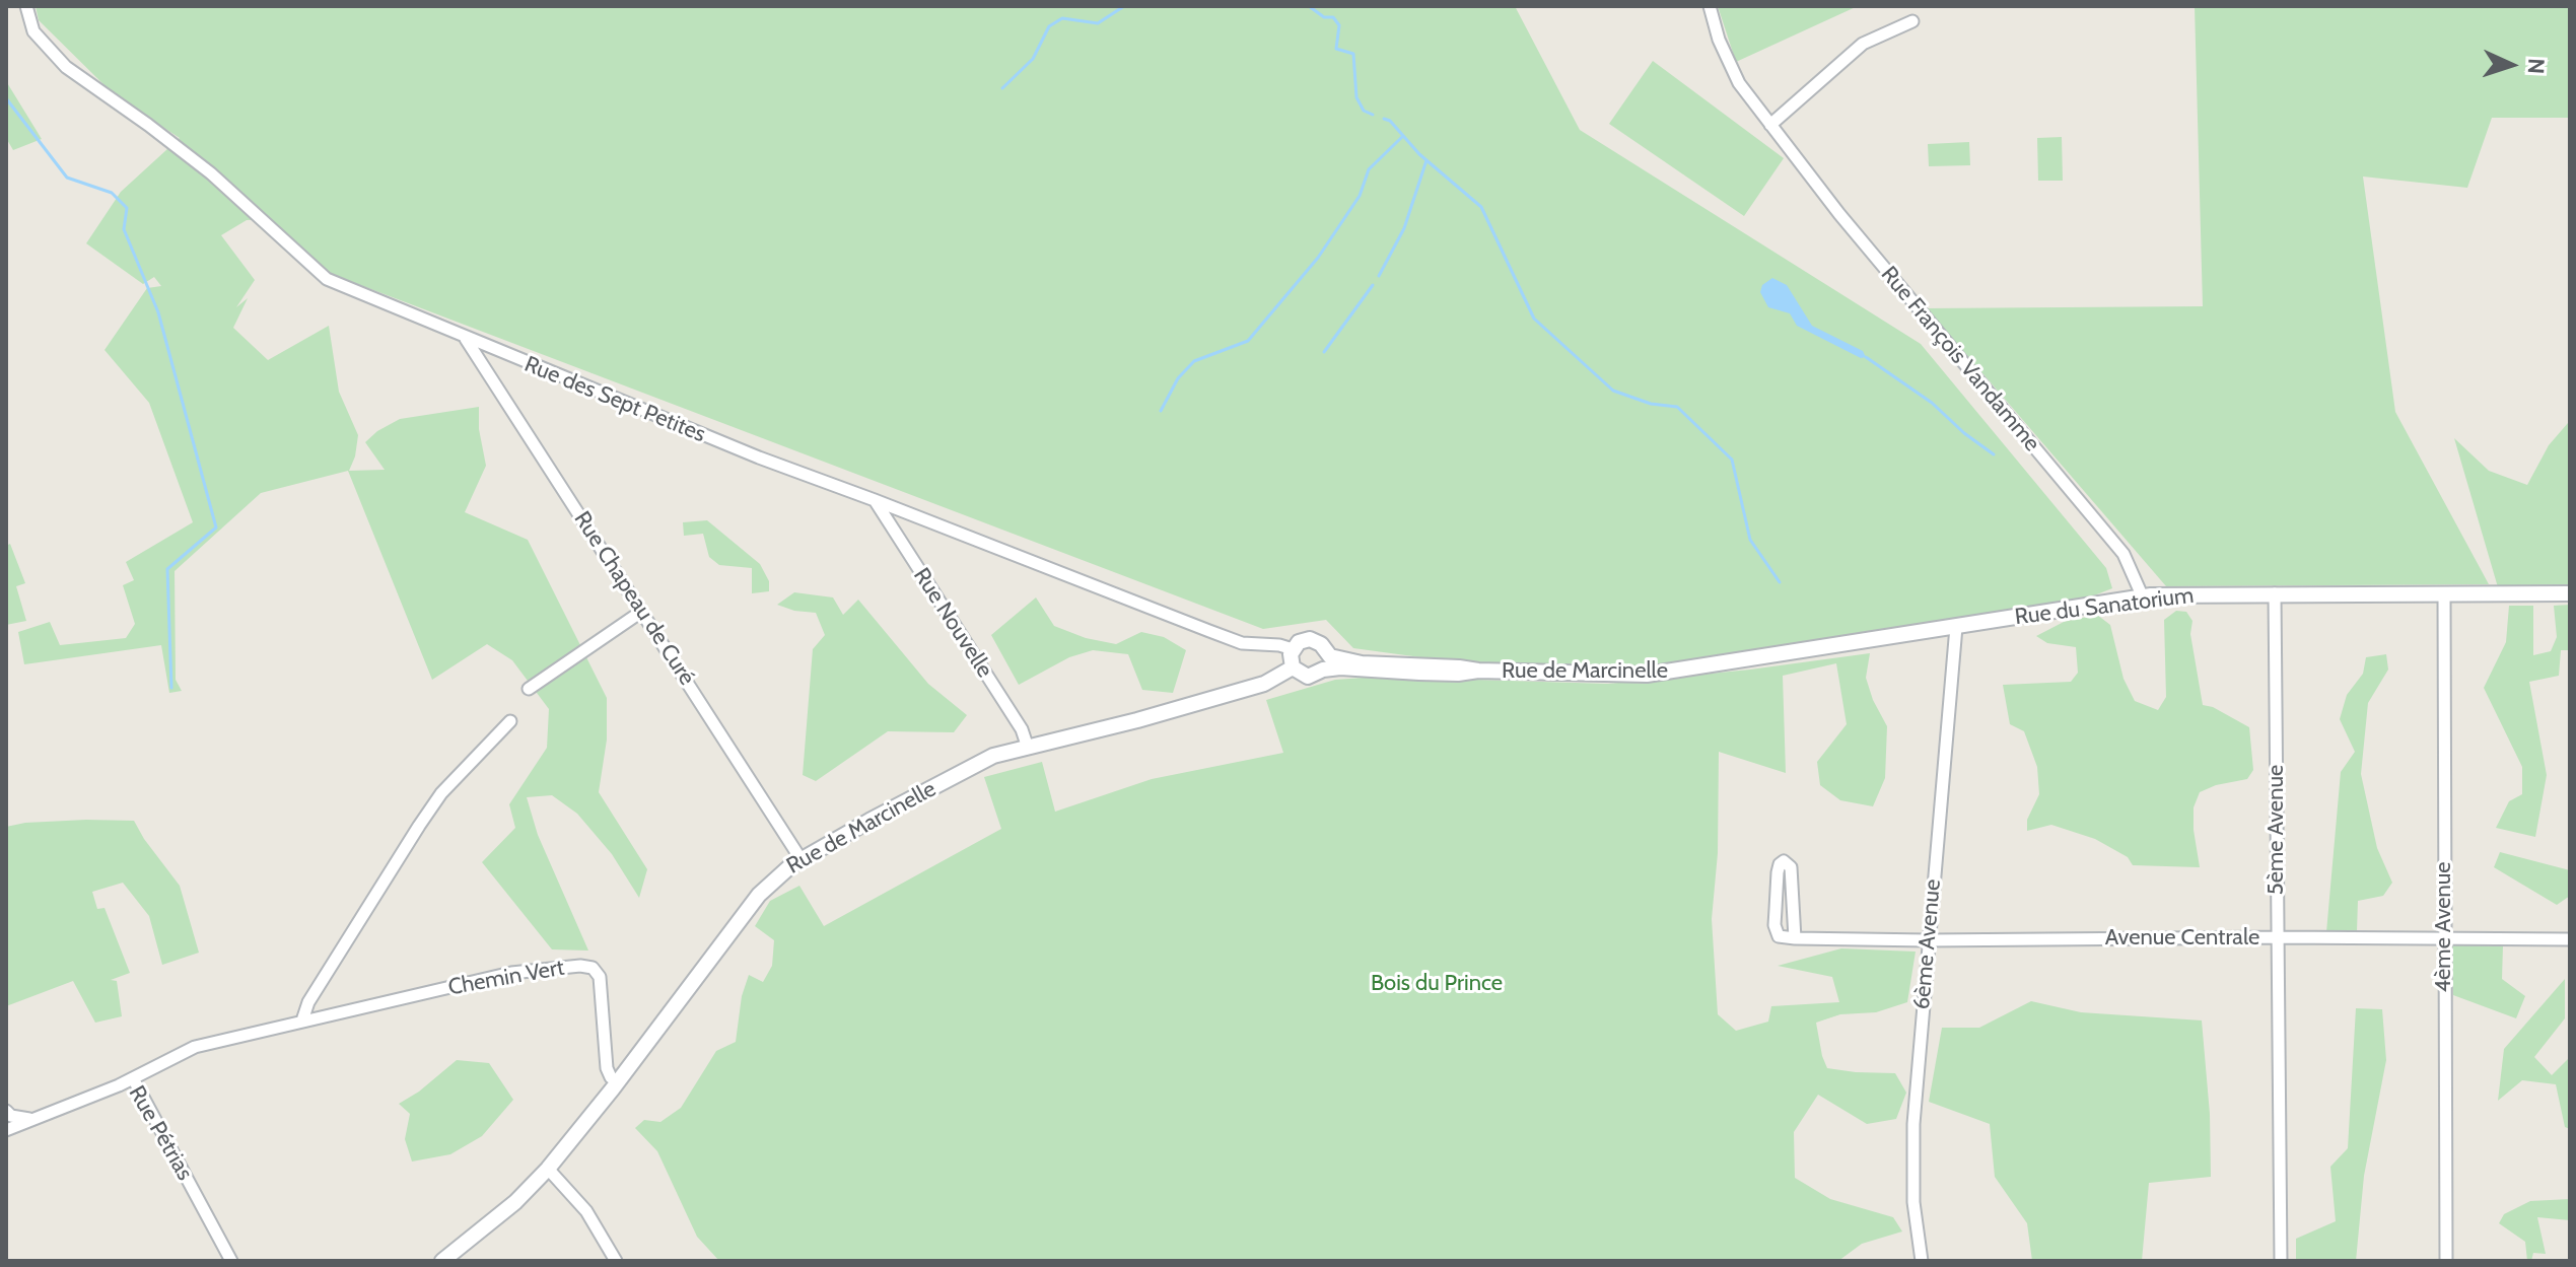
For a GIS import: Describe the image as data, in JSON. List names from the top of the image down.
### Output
{
  "streets": {
    "street": [
      "Rue François Vandamme",
      "Rue des Sept Petites",
      "Rue Chapeau de Curé",
      "Rue du Sanatorium",
      "Rue Nouvelle",
      "Rue de Marcinelle",
      "5ème Avenue",
      "4ème Avenue",
      "Avenue Centrale",
      "6ème Avenue",
      "Chemin Vert",
      "Rue Pétrias"
    ]
  },
  "crossings": [
    ["Rue François Vandamme", "Rue du Sanatorium"],
    ["Rue des Sept Petites", "Rue Chapeau de Curé"],
    ["Rue des Sept Petites", "Rue Nouvelle"],
    ["Rue des Sept Petites", "Rue de Marcinelle"],
    ["Rue Chapeau de Curé", "Rue de Marcinelle"],
    ["Rue du Sanatorium", "Rue de Marcinelle"],
    ["Rue du Sanatorium", "5ème Avenue"],
    ["Rue du Sanatorium", "4ème Avenue"],
    ["Rue du Sanatorium", "6ème Avenue"],
    ["Rue Nouvelle", "Rue de Marcinelle"],
    ["Rue de Marcinelle", "Chemin Vert"],
    ["5ème Avenue", "Avenue Centrale"],
    ["4ème Avenue", "Avenue Centrale"],
    ["Avenue Centrale", "6ème Avenue"],
    ["Chemin Vert", "Rue Pétrias"]
  ],
  "parks": ["Bois du Prince"],
  "north": "right"
}
